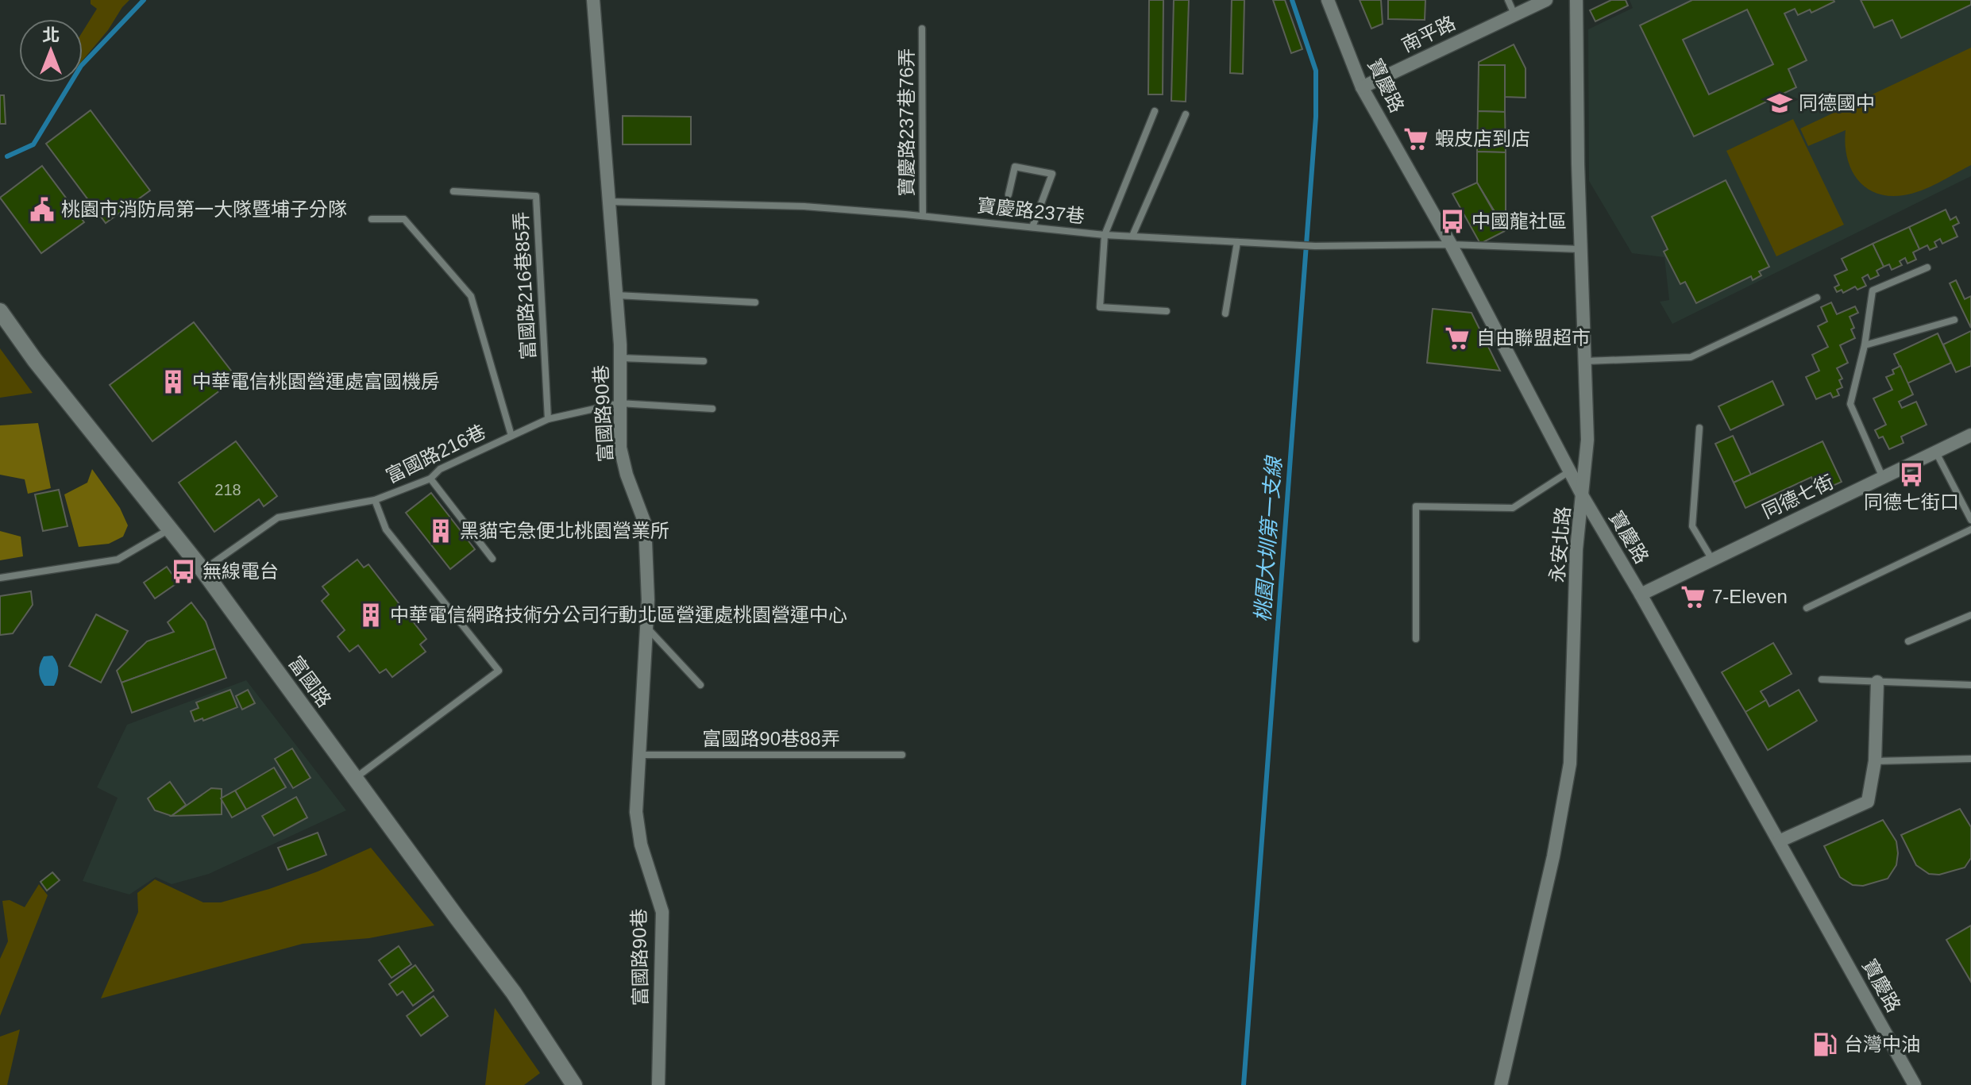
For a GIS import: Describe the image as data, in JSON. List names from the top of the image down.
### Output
{
  "streets": {
    "street": [
      "南平路",
      "寶慶路",
      "富國路90巷",
      "同德七街",
      "永安北路",
      "富國路"
    ],
    "lane": [
      "寶慶路237巷76弄",
      "寶慶路237巷",
      "富國路216巷85弄",
      "富國路216巷",
      "富國路90巷88弄"
    ]
  },
  "crossings": [
    ["南平路", "寶慶路"],
    ["寶慶路", "寶慶路237巷"],
    ["寶慶路", "同德七街"],
    ["寶慶路", "永安北路"],
    ["寶慶路237巷76弄", "寶慶路237巷"],
    ["寶慶路237巷", "富國路90巷"],
    ["寶慶路237巷", "永安北路"],
    ["富國路216巷85弄", "富國路216巷"],
    ["富國路90巷", "富國路216巷"],
    ["富國路90巷", "富國路90巷88弄"],
    ["富國路216巷", "富國路"]
  ],
  "water": ["桃園大圳第一支線"],
  "places": {
    "school or university": ["同德國中"],
    "supermarket": ["蝦皮店到店", "自由聯盟超市", "7-Eleven"],
    "public building": ["桃園市消防局第一大隊暨埔子分隊"],
    "bus stop": ["中國龍社區", "同德七街口", "無線電台"],
    "building": ["中華電信桃園營運處富國機房", "黑貓宅急便北桃園營業所", "中華電信網路技術分公司行動北區營運處桃園營運中心"],
    "fuel station": ["台灣中油"]
  },
  "house_numbers": ["218"],
  "north": "top"
}
